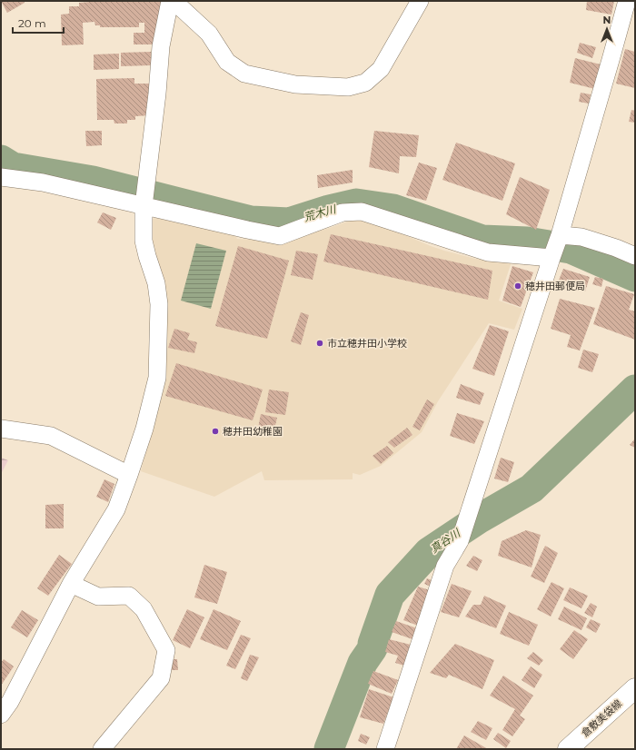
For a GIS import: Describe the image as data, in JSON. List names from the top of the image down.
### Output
{
  "streets": {
    "main road": ["倉敷美袋線"]
  },
  "water": ["荒木川", "真谷川"],
  "places": ["穂井田郵便局", "市立穂井田小学校", "穂井田幼稚園"],
  "scale_bar": "20 m",
  "north": "top"
}
